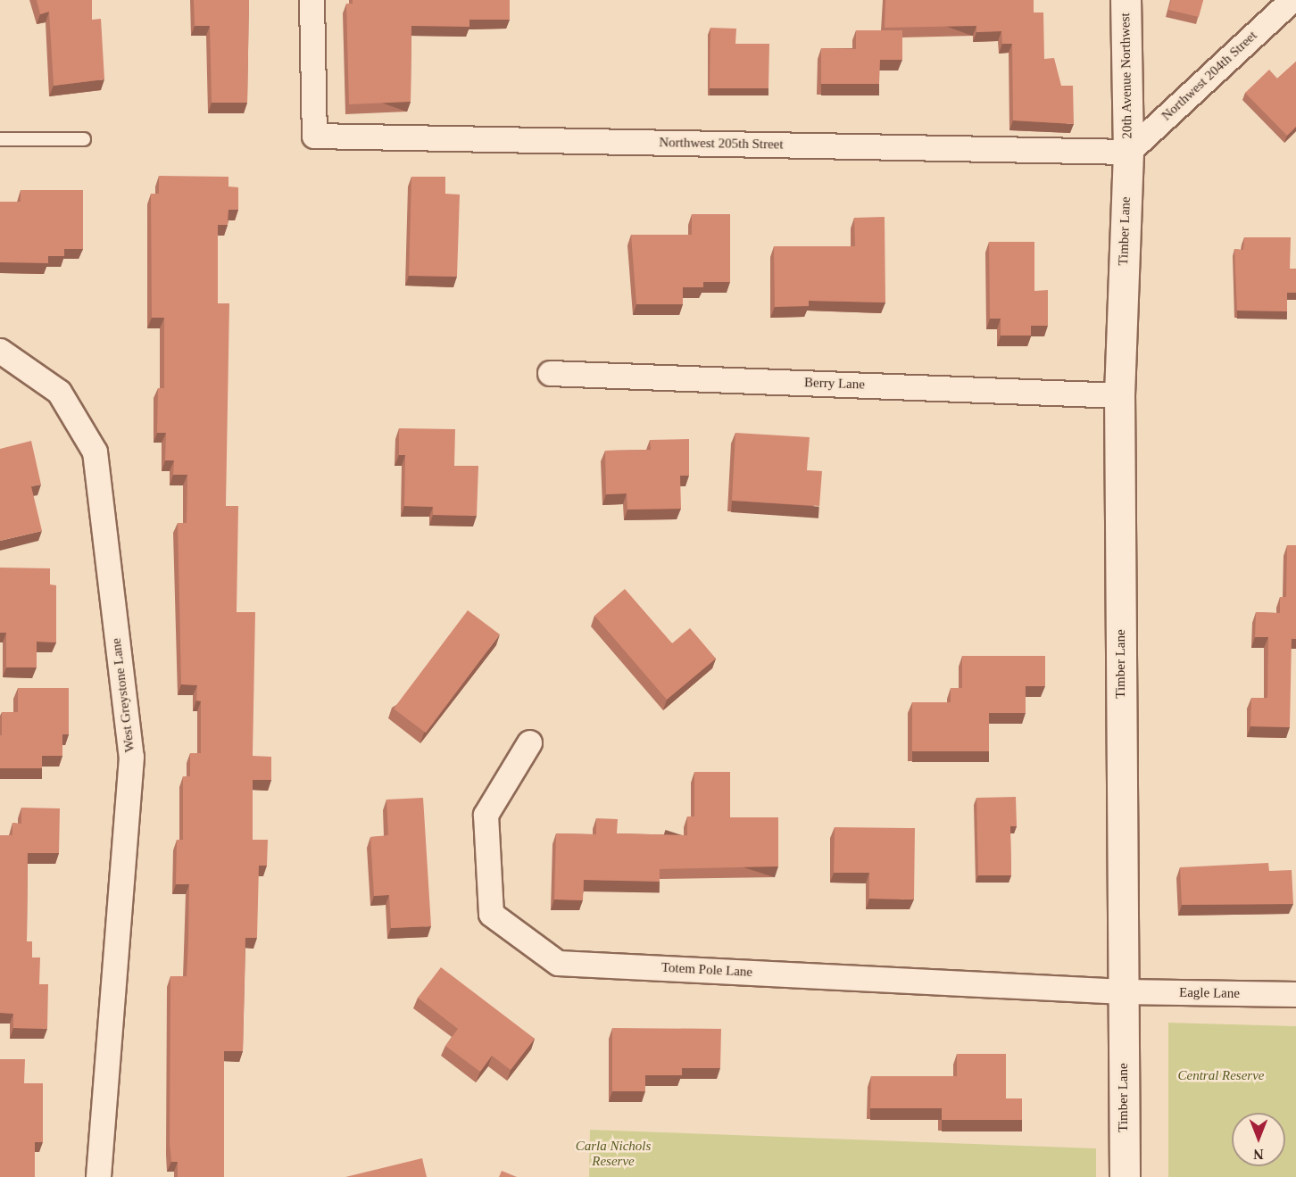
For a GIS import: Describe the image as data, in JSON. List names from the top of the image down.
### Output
{
  "streets": {
    "street": [
      "20th Avenue Northwest",
      "Northwest 204th Street",
      "Northwest 205th Street",
      "Timber Lane",
      "Berry Lane",
      "West Greystone Lane",
      "Totem Pole Lane",
      "Eagle Lane"
    ]
  },
  "crossings": [
    ["20th Avenue Northwest", "Northwest 204th Street"],
    ["20th Avenue Northwest", "Northwest 205th Street"],
    ["20th Avenue Northwest", "Timber Lane"],
    ["Northwest 204th Street", "Northwest 205th Street"],
    ["Northwest 204th Street", "Timber Lane"],
    ["Northwest 205th Street", "Timber Lane"],
    ["Timber Lane", "Berry Lane"],
    ["Timber Lane", "Totem Pole Lane"],
    ["Timber Lane", "Eagle Lane"],
    ["Totem Pole Lane", "Eagle Lane"]
  ],
  "parks": ["Central Reserve", "Carla Nichols Reserve"],
  "north": "bottom"
}
